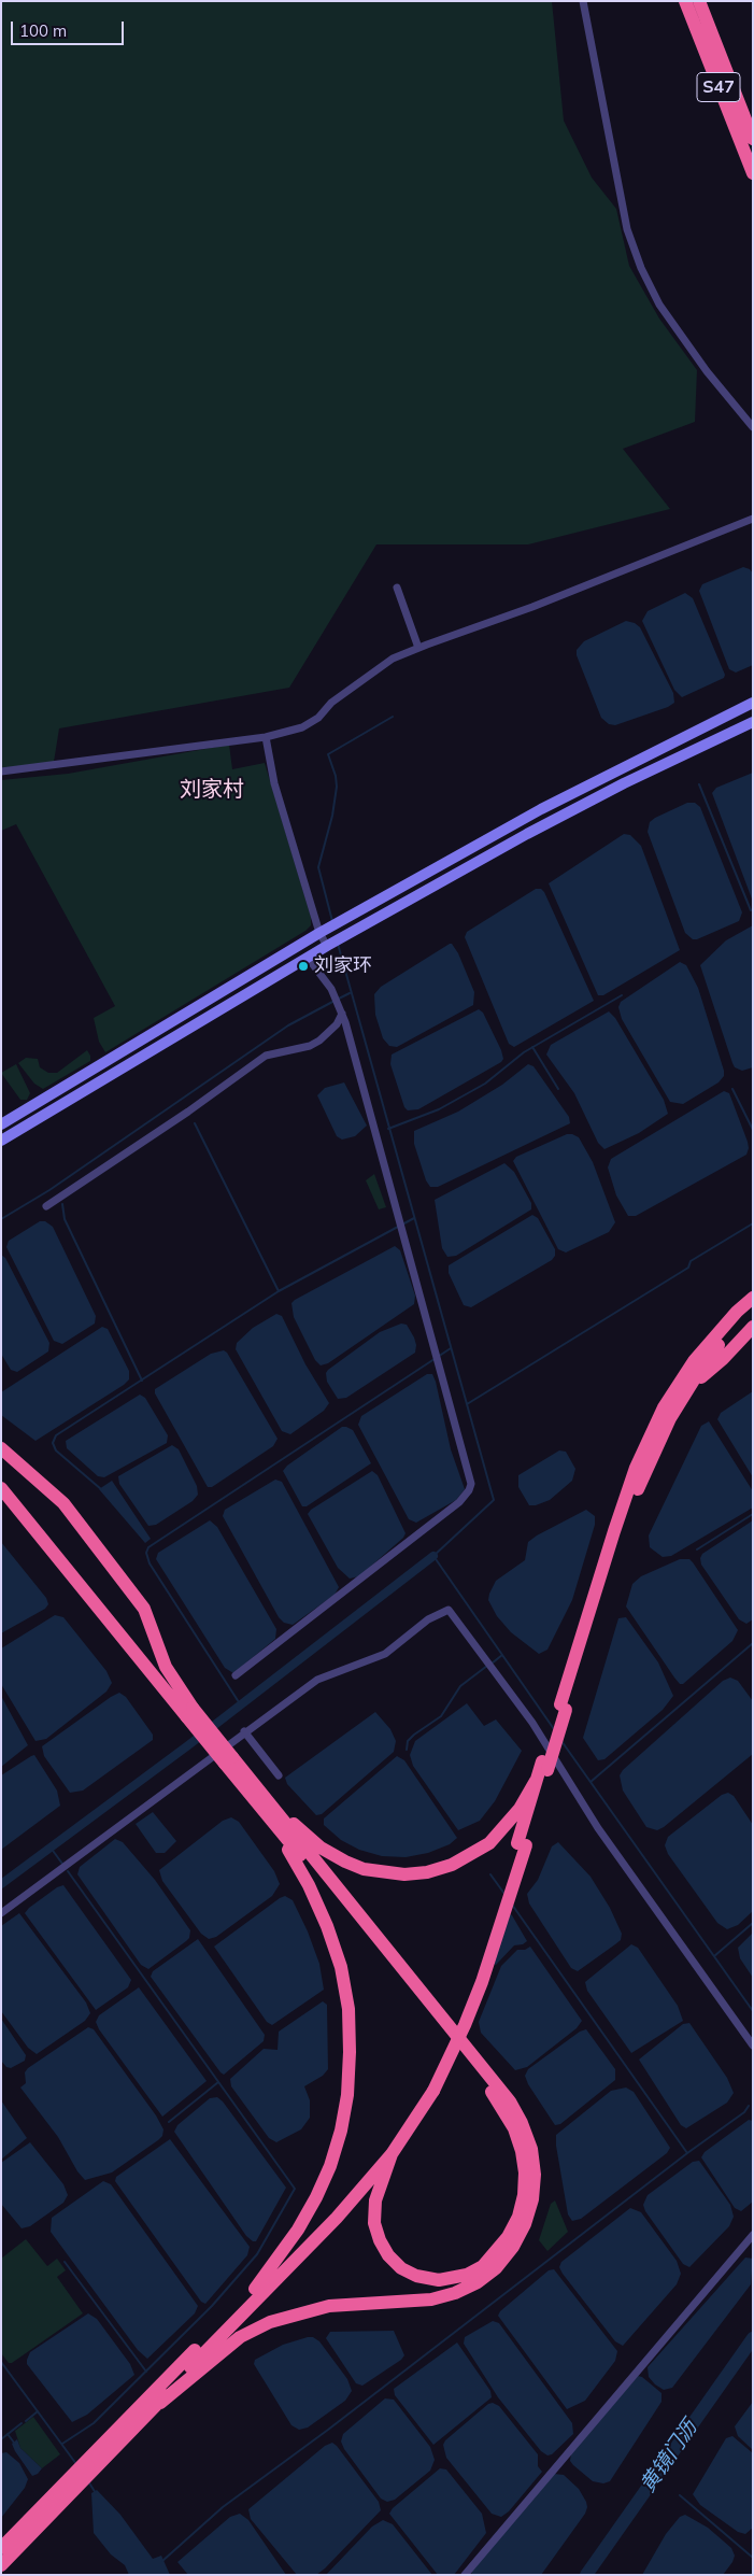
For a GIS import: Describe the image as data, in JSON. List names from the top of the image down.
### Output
{
  "streets": {
    "highway": ["S47"]
  },
  "districts": ["刘家村"],
  "water": ["黄镜门沥"],
  "places": ["刘家环"],
  "scale_bar": "100 m"
}
